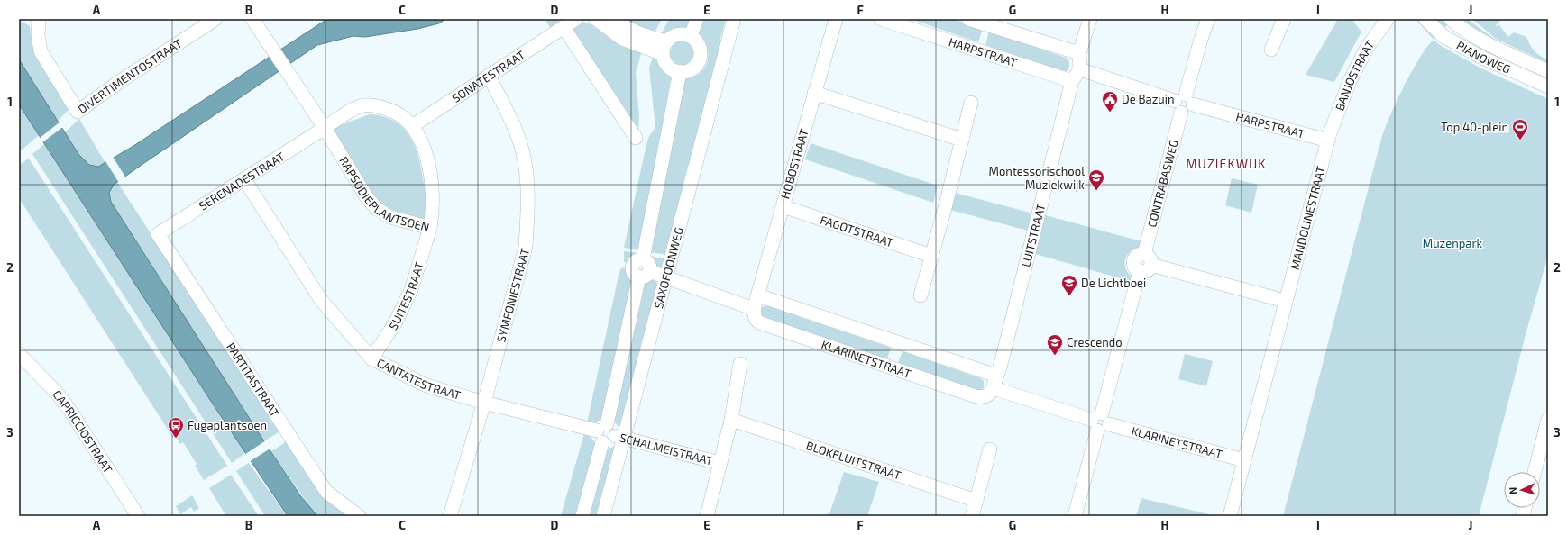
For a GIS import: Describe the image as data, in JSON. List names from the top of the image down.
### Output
{
  "streets": {
    "street": [
      "HARPSTRAAT",
      "PIANOWEG",
      "DIVERTIMENTOSTRAAT",
      "BANJOSTRAAT",
      "SONATESTRAAT",
      "HOBOSTRAAT",
      "SERENADESTRAAT",
      "CONTRABASWEG",
      "RAPSODIEPLANTSOEN",
      "MANDOLINESTRAAT",
      "FAGOTSTRAAT",
      "LUITSTRAAT",
      "SAXOFOONWEG",
      "SUITESTRAAT",
      "SYMFONIESTRAAT",
      "KLARINETSTRAAT",
      "CANTATESTRAAT",
      "PARTITASTRAAT",
      "CAPRICCIOSTRAAT",
      "SCHALMEISTRAAT",
      "BLOKFLUITSTRAAT"
    ]
  },
  "crossings": [
    ["HARPSTRAAT", "BANJOSTRAAT"],
    ["HARPSTRAAT", "CONTRABASWEG"],
    ["HARPSTRAAT", "MANDOLINESTRAAT"],
    ["HARPSTRAAT", "LUITSTRAAT"],
    ["BANJOSTRAAT", "MANDOLINESTRAAT"],
    ["SONATESTRAAT", "RAPSODIEPLANTSOEN"],
    ["SONATESTRAAT", "SYMFONIESTRAAT"],
    ["HOBOSTRAAT", "FAGOTSTRAAT"],
    ["HOBOSTRAAT", "KLARINETSTRAAT"],
    ["SERENADESTRAAT", "RAPSODIEPLANTSOEN"],
    ["SERENADESTRAAT", "CANTATESTRAAT"],
    ["SERENADESTRAAT", "PARTITASTRAAT"],
    ["RAPSODIEPLANTSOEN", "SUITESTRAAT"],
    ["MANDOLINESTRAAT", "KLARINETSTRAAT"],
    ["LUITSTRAAT", "KLARINETSTRAAT"],
    ["SAXOFOONWEG", "CANTATESTRAAT"],
    ["SAXOFOONWEG", "SCHALMEISTRAAT"],
    ["SUITESTRAAT", "CANTATESTRAAT"],
    ["SYMFONIESTRAAT", "CANTATESTRAAT"],
    ["CANTATESTRAAT", "SCHALMEISTRAAT"],
    ["SCHALMEISTRAAT", "BLOKFLUITSTRAAT"]
  ],
  "districts": ["MUZIEKWIJK"],
  "parks": ["Muzenpark"],
  "places": {
    "public building": ["De Bazuin"],
    "sports": ["Top 40-plein"],
    "school or university": ["Montessorischool Muziekwijk", "De Lichtboei", "Crescendo"],
    "bus stop": ["Fugaplantsoen"]
  },
  "north": "left",
  "grid": {
    "columns": [
      "A",
      "B",
      "C",
      "D",
      "E",
      "F",
      "G",
      "H",
      "I",
      "J"
    ],
    "rows": ["1", "2", "3"]
  }
}
